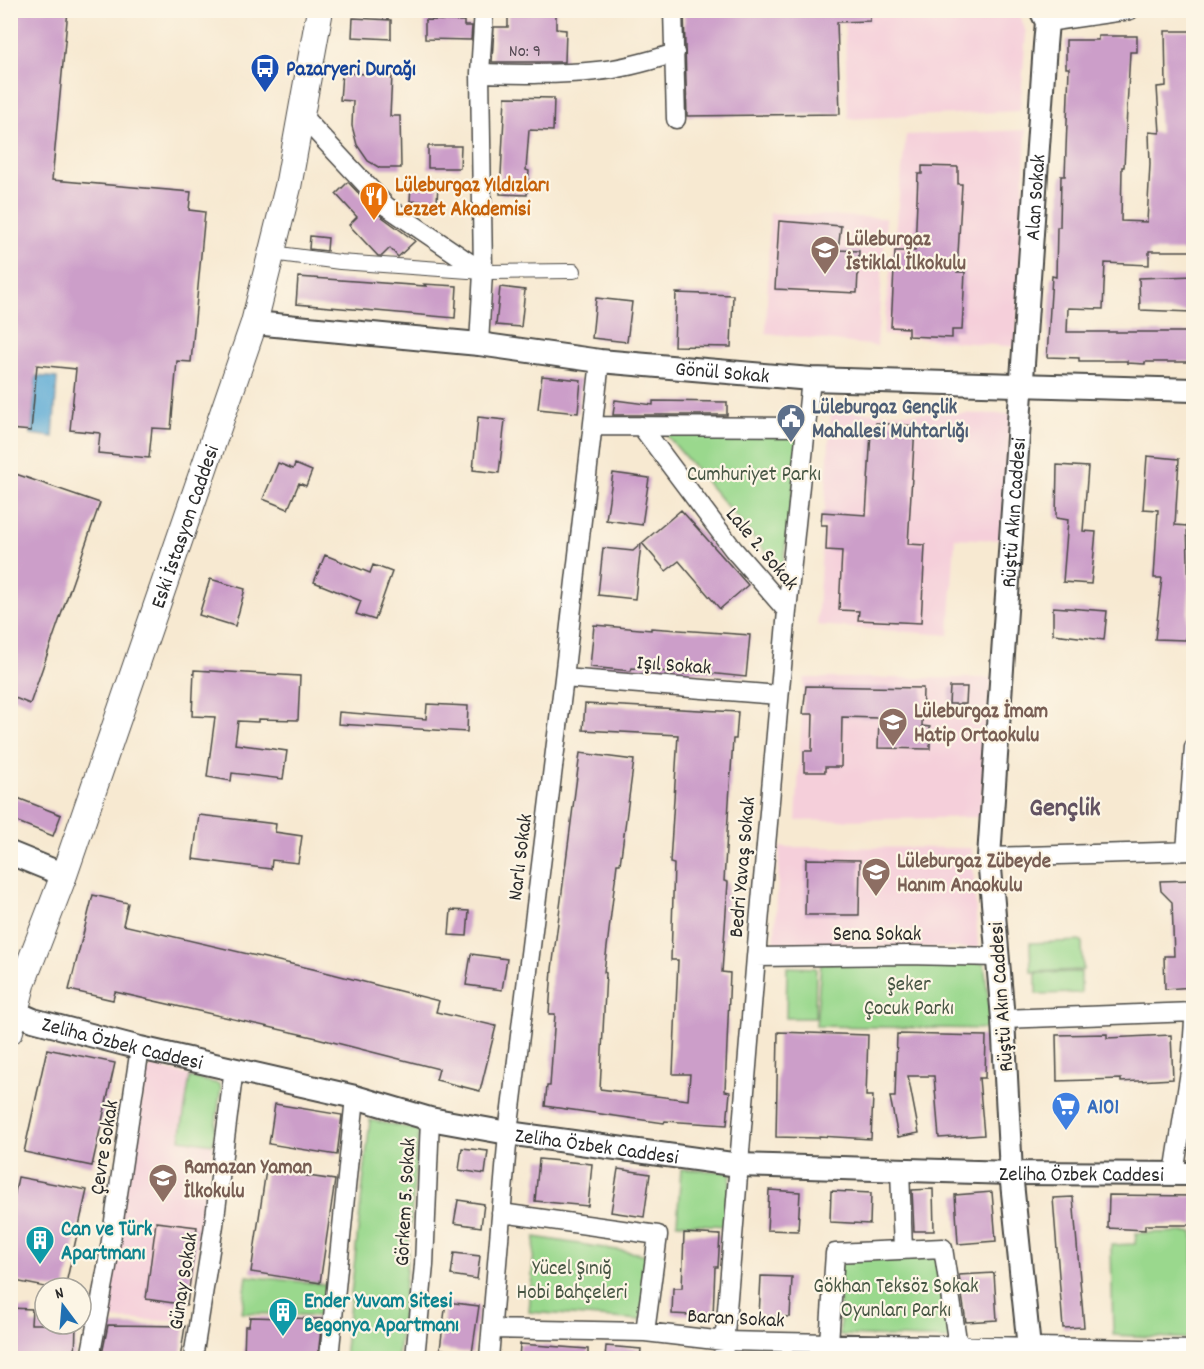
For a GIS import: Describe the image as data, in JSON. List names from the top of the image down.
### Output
{
  "streets": {
    "main road": ["Eski İstasyon Caddesi"],
    "street": [
      "Alan Sokak",
      "Gönül Sokak",
      "Rüştü Akın Caddesi",
      "Lale 2. Sokak",
      "Işıl Sokak",
      "Narlı Sokak",
      "Bedri Yavaş Sokak",
      "Sena Sokak",
      "Zeliha Özbek Caddesi",
      "Çevre Sokak",
      "Görkem 5. Sokak",
      "Günay Sokak",
      "Baran Sokak"
    ]
  },
  "crossings": [
    ["Alan Sokak", "Gönül Sokak"],
    ["Alan Sokak", "Rüştü Akın Caddesi"],
    ["Gönül Sokak", "Rüştü Akın Caddesi"],
    ["Gönül Sokak", "Eski İstasyon Caddesi"],
    ["Gönül Sokak", "Narlı Sokak"],
    ["Gönül Sokak", "Bedri Yavaş Sokak"],
    ["Rüştü Akın Caddesi", "Sena Sokak"],
    ["Rüştü Akın Caddesi", "Zeliha Özbek Caddesi"],
    ["Rüştü Akın Caddesi", "Baran Sokak"],
    ["Eski İstasyon Caddesi", "Zeliha Özbek Caddesi"],
    ["Lale 2. Sokak", "Bedri Yavaş Sokak"],
    ["Işıl Sokak", "Narlı Sokak"],
    ["Işıl Sokak", "Bedri Yavaş Sokak"],
    ["Narlı Sokak", "Zeliha Özbek Caddesi"],
    ["Narlı Sokak", "Baran Sokak"],
    ["Bedri Yavaş Sokak", "Sena Sokak"],
    ["Bedri Yavaş Sokak", "Zeliha Özbek Caddesi"],
    ["Bedri Yavaş Sokak", "Baran Sokak"],
    ["Zeliha Özbek Caddesi", "Çevre Sokak"],
    ["Zeliha Özbek Caddesi", "Görkem 5. Sokak"],
    ["Zeliha Özbek Caddesi", "Günay Sokak"]
  ],
  "districts": ["Gençlik"],
  "parks": [
    "Cumhuriyet Parkı",
    "Şeker Çocuk Parkı",
    "Yücel Şınığ Hobi Bahçeleri",
    "Gökhan Teksöz Sokak Oyunları Parkı"
  ],
  "places": {
    "bus stop": ["Pazaryeri Durağı"],
    "restaurant": ["Lüleburgaz Yıldızları Lezzet Akademisi"],
    "school or university": [
      "Lüleburgaz İstiklal İlkokulu",
      "Lüleburgaz İmam Hatip Ortaokulu",
      "Lüleburgaz Zübeyde Hanım Anaokulu",
      "Ramazan Yaman İlkokulu"
    ],
    "public building": ["Lüleburgaz Gençlik Mahallesi Muhtarlığı"],
    "supermarket": ["A101"],
    "building": ["Can ve Türk Apartmanı", "Ender Yuvam Sitesi Begonya Apartmanı"]
  },
  "house_numbers": ["No: 9"],
  "north": "top"
}
